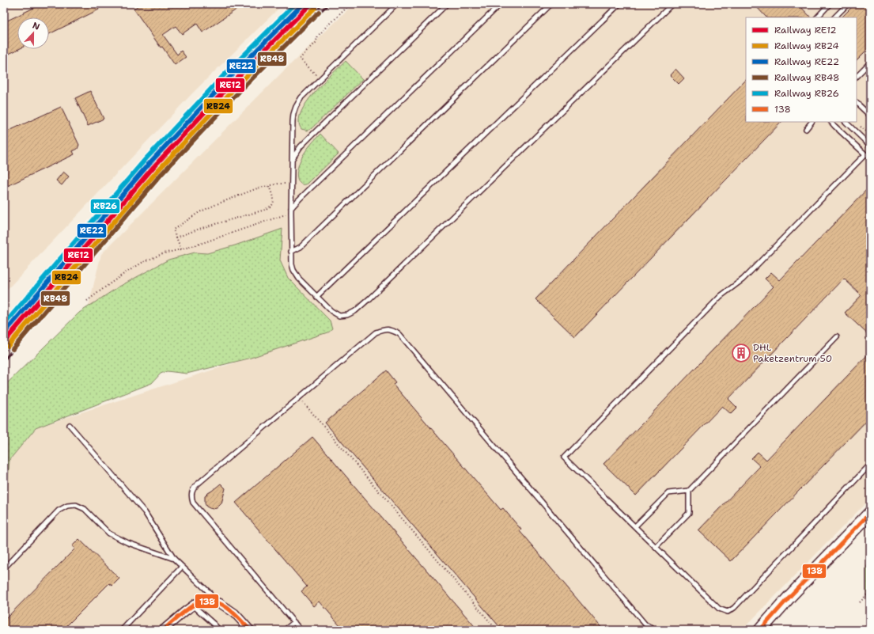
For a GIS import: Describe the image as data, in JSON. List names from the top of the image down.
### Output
{
  "places": {
    "building": ["DHL Paketzentrum 50"]
  },
  "lines": [
    "rail line RE12",
    "rail line RE22",
    "rail line RB26",
    "rail line RB24",
    "rail line RB48",
    "transit line 138"
  ],
  "legend": [
    "Railway RE12",
    "Railway RB24",
    "Railway RE22",
    "Railway RB48",
    "Railway RB26",
    "138"
  ],
  "north": "top"
}
